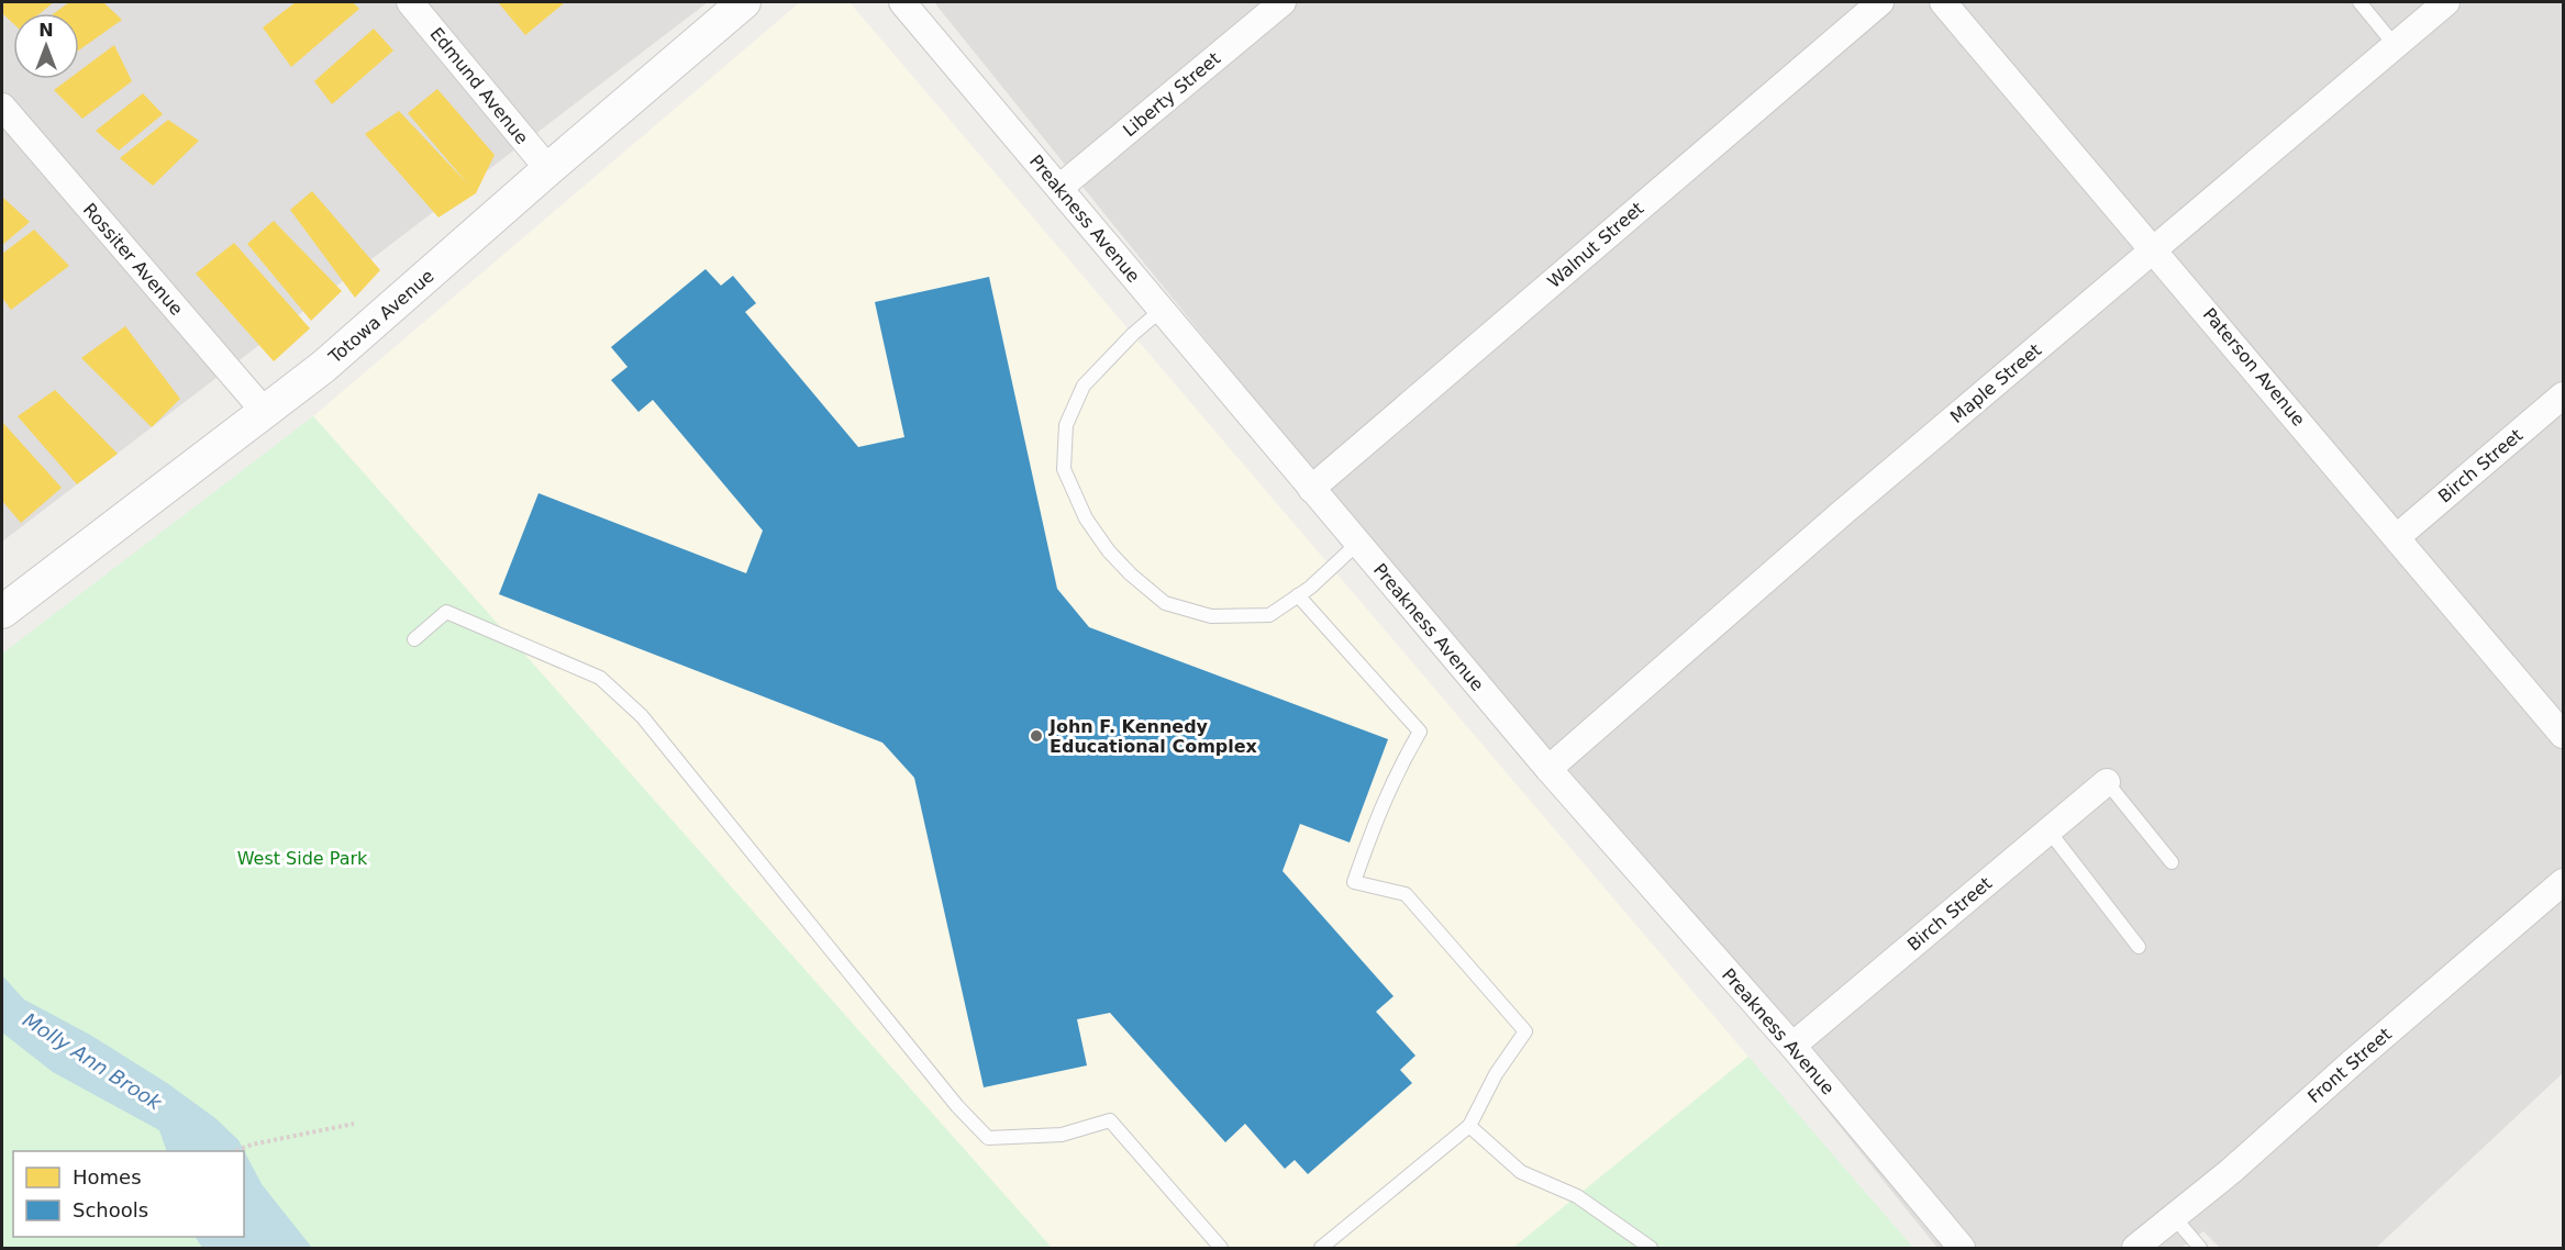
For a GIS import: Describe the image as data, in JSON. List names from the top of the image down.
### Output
{
  "streets": {
    "street": [
      "Edmund Avenue",
      "Liberty Street",
      "Preakness Avenue",
      "Walnut Street",
      "Rossiter Avenue",
      "Totowa Avenue",
      "Paterson Avenue",
      "Maple Street",
      "Birch Street",
      "Front Street"
    ]
  },
  "crossings": [
    ["Edmund Avenue", "Totowa Avenue"],
    ["Liberty Street", "Preakness Avenue"],
    ["Preakness Avenue", "Walnut Street"],
    ["Preakness Avenue", "Maple Street"],
    ["Preakness Avenue", "Birch Street"],
    ["Rossiter Avenue", "Totowa Avenue"],
    ["Paterson Avenue", "Maple Street"],
    ["Paterson Avenue", "Birch Street"]
  ],
  "water": ["Molly Ann Brook"],
  "parks": ["West Side Park"],
  "places": ["John F. Kennedy Educational Complex"],
  "legend": ["Homes", "Schools"],
  "north": "top"
}
